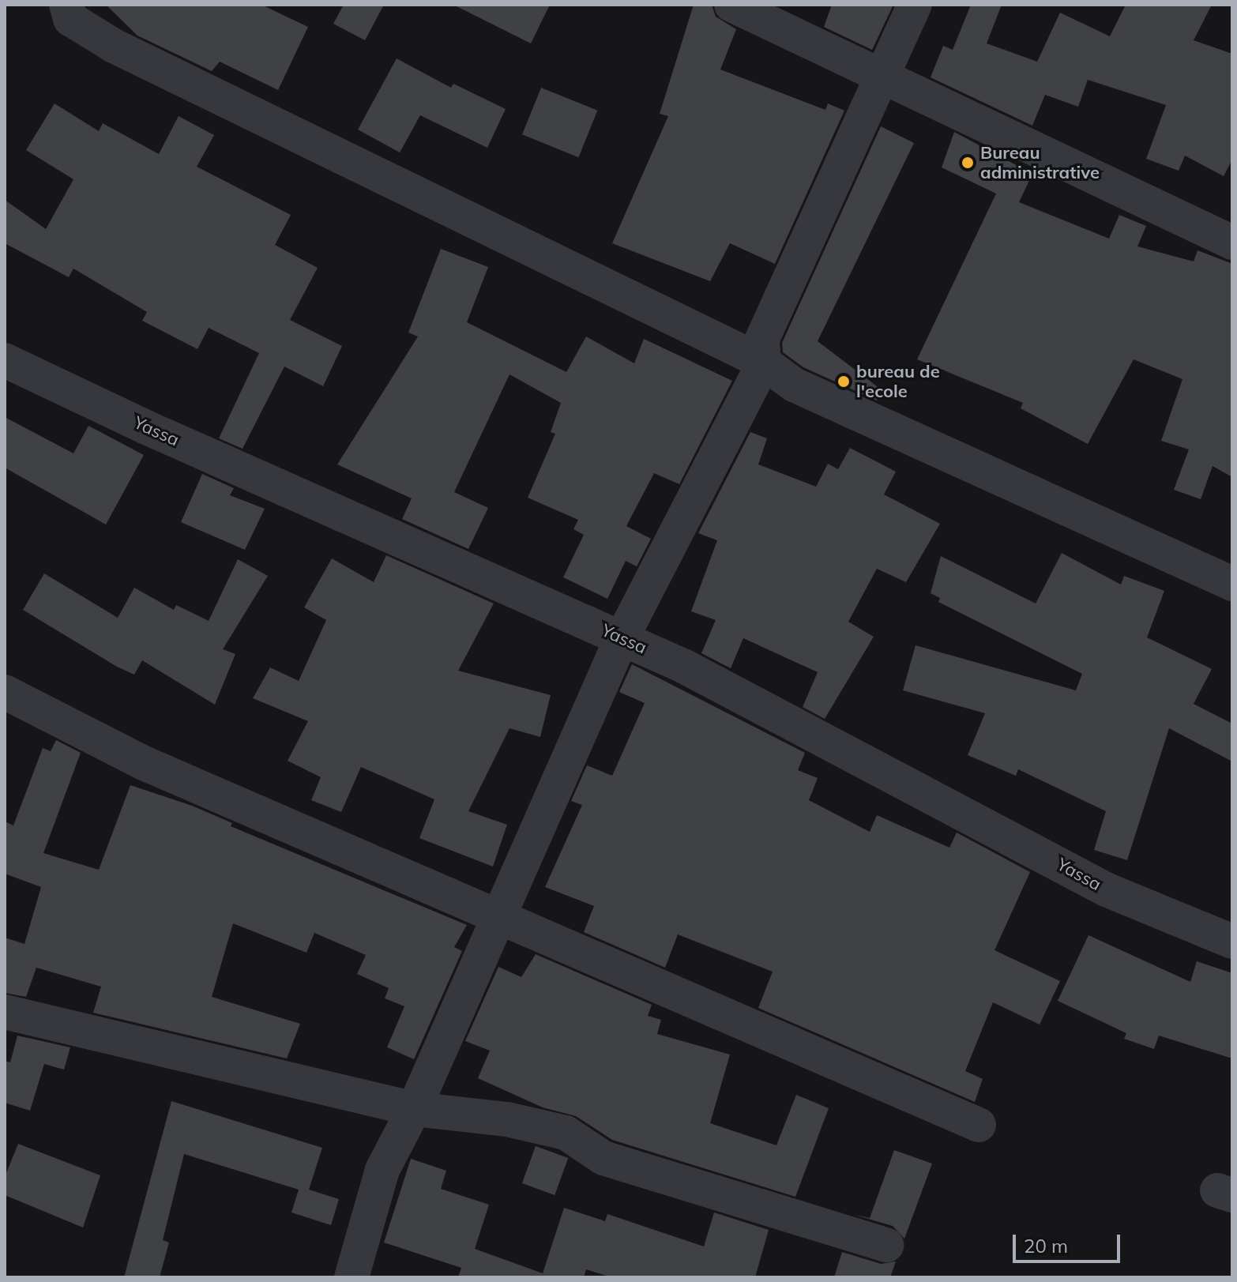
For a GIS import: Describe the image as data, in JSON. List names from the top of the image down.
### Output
{
  "streets": {
    "street": ["Yassa"]
  },
  "places": ["Bureau administrative", "bureau de l'ecole"],
  "scale_bar": "20 m"
}
